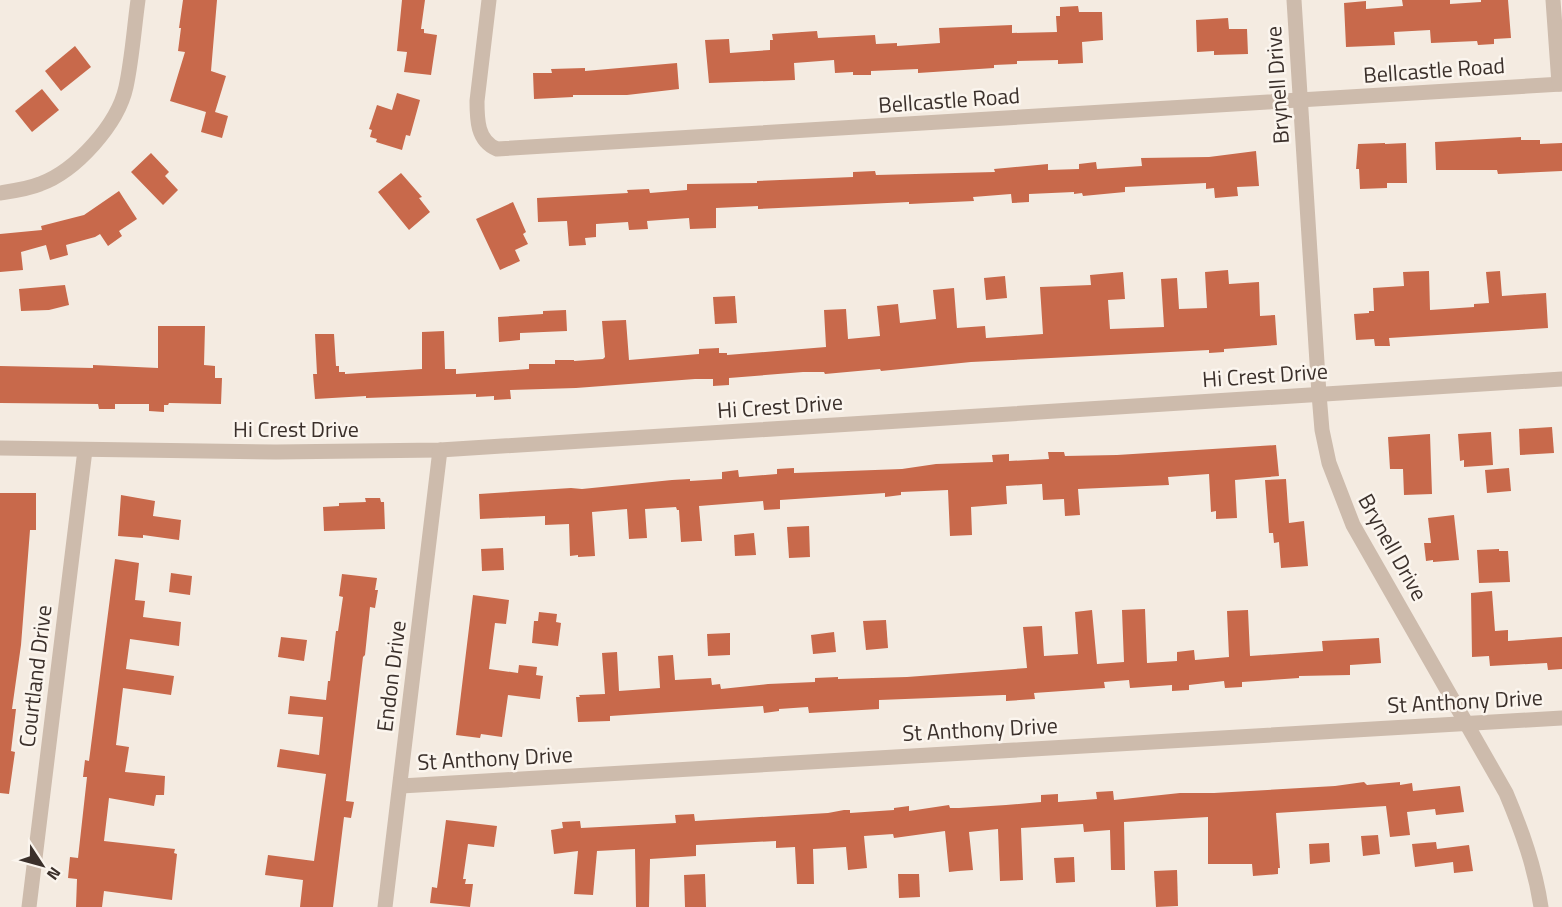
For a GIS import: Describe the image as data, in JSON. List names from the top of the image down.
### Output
{
  "streets": {
    "street": [
      "Bellcastle Road",
      "Brynell Drive",
      "Hi Crest Drive",
      "Courtland Drive",
      "Endon Drive",
      "St Anthony Drive"
    ]
  },
  "crossings": [
    ["Bellcastle Road", "Brynell Drive"],
    ["Brynell Drive", "Hi Crest Drive"],
    ["Brynell Drive", "St Anthony Drive"],
    ["Hi Crest Drive", "Courtland Drive"],
    ["Hi Crest Drive", "Endon Drive"],
    ["Endon Drive", "St Anthony Drive"]
  ],
  "north": "bottom right"
}
